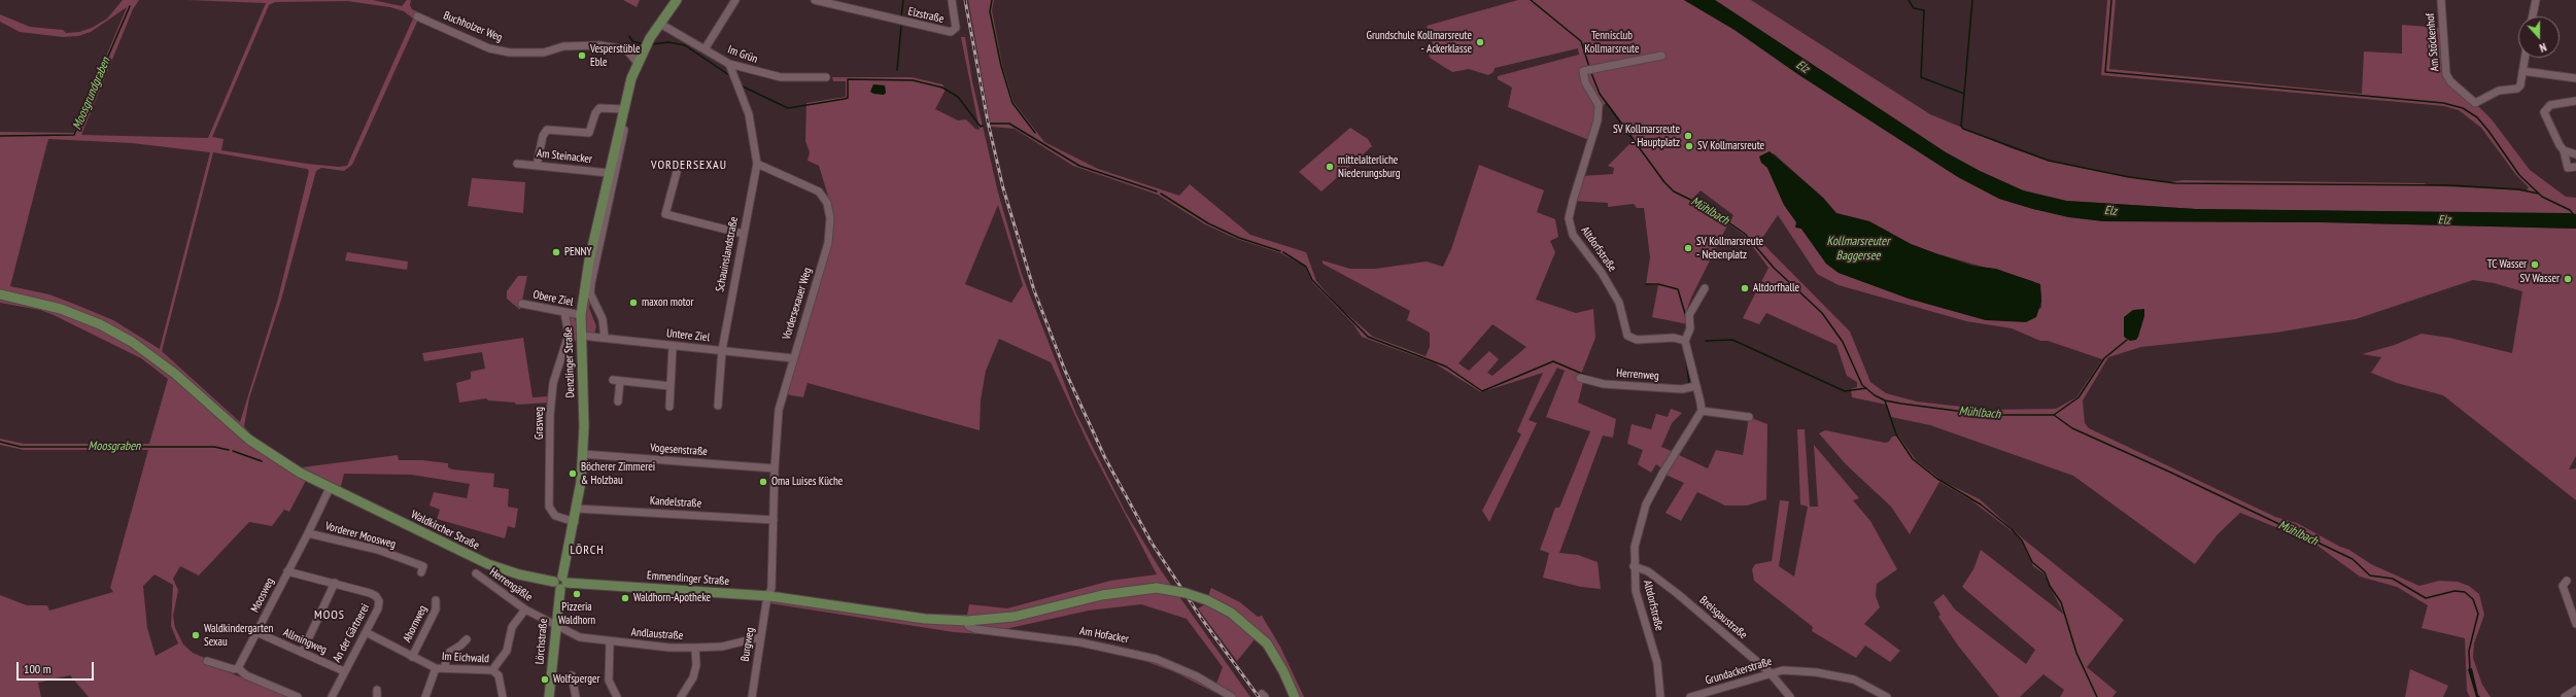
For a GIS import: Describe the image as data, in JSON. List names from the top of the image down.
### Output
{
  "streets": {
    "main road": [
      "Denzlinger Straße",
      "Waldkircher Straße",
      "Emmendinger Straße",
      "Lörchstraße"
    ],
    "street": [
      "Elzstraße",
      "Buchholzer Weg",
      "Am Stöckenhof",
      "Im Grün",
      "Am Steinacker",
      "Altdorfstraße",
      "Schauinslandstraße",
      "Obere Ziel",
      "Vordersexauer Weg",
      "Untere Ziel",
      "Herrenweg",
      "Grasweg",
      "Vogesenstraße",
      "Kandelstraße",
      "Vorderer Moosweg",
      "Herrengäßle",
      "Moosweg",
      "Breisgaustraße",
      "Ahornweg",
      "An der Gärtnerei",
      "Andlaustraße",
      "Am Hofacker",
      "Allmingweg",
      "Burgweg",
      "Im Eichwald",
      "Grundackerstraße"
    ]
  },
  "crossings": [
    ["Buchholzer Weg", "Denzlinger Straße"],
    ["Im Grün", "Denzlinger Straße"],
    ["Am Steinacker", "Denzlinger Straße"],
    ["Altdorfstraße", "Breisgaustraße"],
    ["Schauinslandstraße", "Vordersexauer Weg"],
    ["Schauinslandstraße", "Untere Ziel"],
    ["Obere Ziel", "Denzlinger Straße"],
    ["Obere Ziel", "Grasweg"],
    ["Vordersexauer Weg", "Untere Ziel"],
    ["Vordersexauer Weg", "Vogesenstraße"],
    ["Vordersexauer Weg", "Kandelstraße"],
    ["Vordersexauer Weg", "Emmendinger Straße"],
    ["Vordersexauer Weg", "Burgweg"],
    ["Untere Ziel", "Denzlinger Straße"],
    ["Denzlinger Straße", "Grasweg"],
    ["Denzlinger Straße", "Vogesenstraße"],
    ["Denzlinger Straße", "Kandelstraße"],
    ["Denzlinger Straße", "Waldkircher Straße"],
    ["Denzlinger Straße", "Emmendinger Straße"],
    ["Denzlinger Straße", "Lörchstraße"],
    ["Waldkircher Straße", "Emmendinger Straße"],
    ["Waldkircher Straße", "Lörchstraße"],
    ["Vorderer Moosweg", "Moosweg"],
    ["Emmendinger Straße", "Am Hofacker"],
    ["Emmendinger Straße", "Lörchstraße"],
    ["Emmendinger Straße", "Burgweg"],
    ["Herrengäßle", "Andlaustraße"],
    ["Herrengäßle", "Lörchstraße"],
    ["Moosweg", "An der Gärtnerei"],
    ["Moosweg", "Allmingweg"],
    ["Breisgaustraße", "Grundackerstraße"],
    ["Ahornweg", "Im Eichwald"],
    ["An der Gärtnerei", "Allmingweg"],
    ["An der Gärtnerei", "Im Eichwald"],
    ["Andlaustraße", "Lörchstraße"],
    ["Andlaustraße", "Burgweg"]
  ],
  "districts": ["VORDERSEXAU", "LÖRCH", "MOOS"],
  "water": [
    "Elz",
    "Moosgrundgraben",
    "Mühlbach",
    "Kollmarsreuter Baggersee",
    "Moosgraben"
  ],
  "parks": ["Tennisclub Kollmarsreute"],
  "places": [
    "Grundschule Kollmarsreute - Ackerklasse",
    "Vesperstüble Eble",
    "SV Kollmarsreute - Hauptplatz",
    "SV Kollmarsreute",
    "mittelalterliche Niederungsburg",
    "SV Kollmarsreute - Nebenplatz",
    "PENNY",
    "TC Wasser",
    "SV Wasser",
    "Altdorfhalle",
    "maxon motor",
    "Böcherer Zimmerei & Holzbau",
    "Oma Luises Küche",
    "Pizzeria Waldhorn",
    "Waldhorn-Apotheke",
    "Waldkindergarten Sexau",
    "Wolfsperger"
  ],
  "scale_bar": "100 m",
  "north": "bottom"
}
